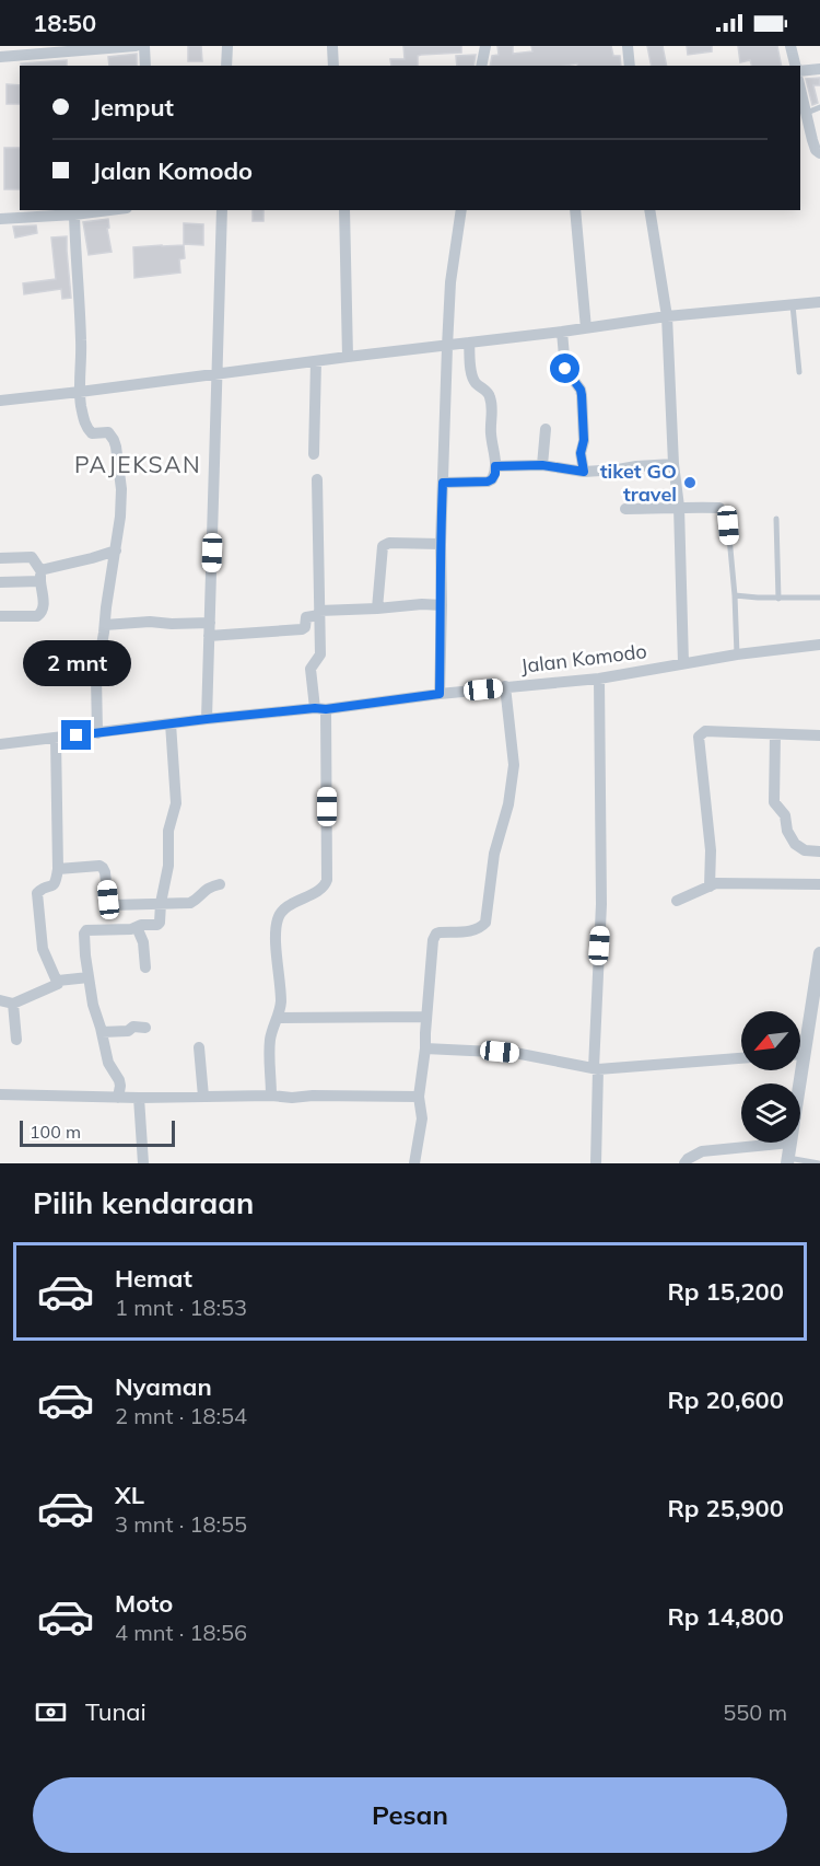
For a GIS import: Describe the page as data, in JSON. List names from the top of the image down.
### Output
{
  "streets": {
    "street": ["Jalan Komodo"]
  },
  "districts": ["PAJEKSAN"],
  "places": ["tiket GO travel"],
  "scale_bar": "100 m",
  "north": "bottom left",
  "page": {
    "status": "18:50",
    "banner": ["Jemput", "Jalan Komodo"],
    "bubble": "2 mnt",
    "scale": "100 m",
    "heading": "Pilih kendaraan",
    "list": [
      {
        "name": "Hemat",
        "note": "1 mnt · 18:53",
        "value": "Rp 15,200"
      },
      {
        "name": "Nyaman",
        "note": "2 mnt · 18:54",
        "value": "Rp 20,600"
      },
      {
        "name": "XL",
        "note": "3 mnt · 18:55",
        "value": "Rp 25,900"
      },
      {
        "name": "Moto",
        "note": "4 mnt · 18:56",
        "value": "Rp 14,800"
      }
    ],
    "pay": ["Tunai", "550 m"],
    "buttons": "Pesan"
  }
}
